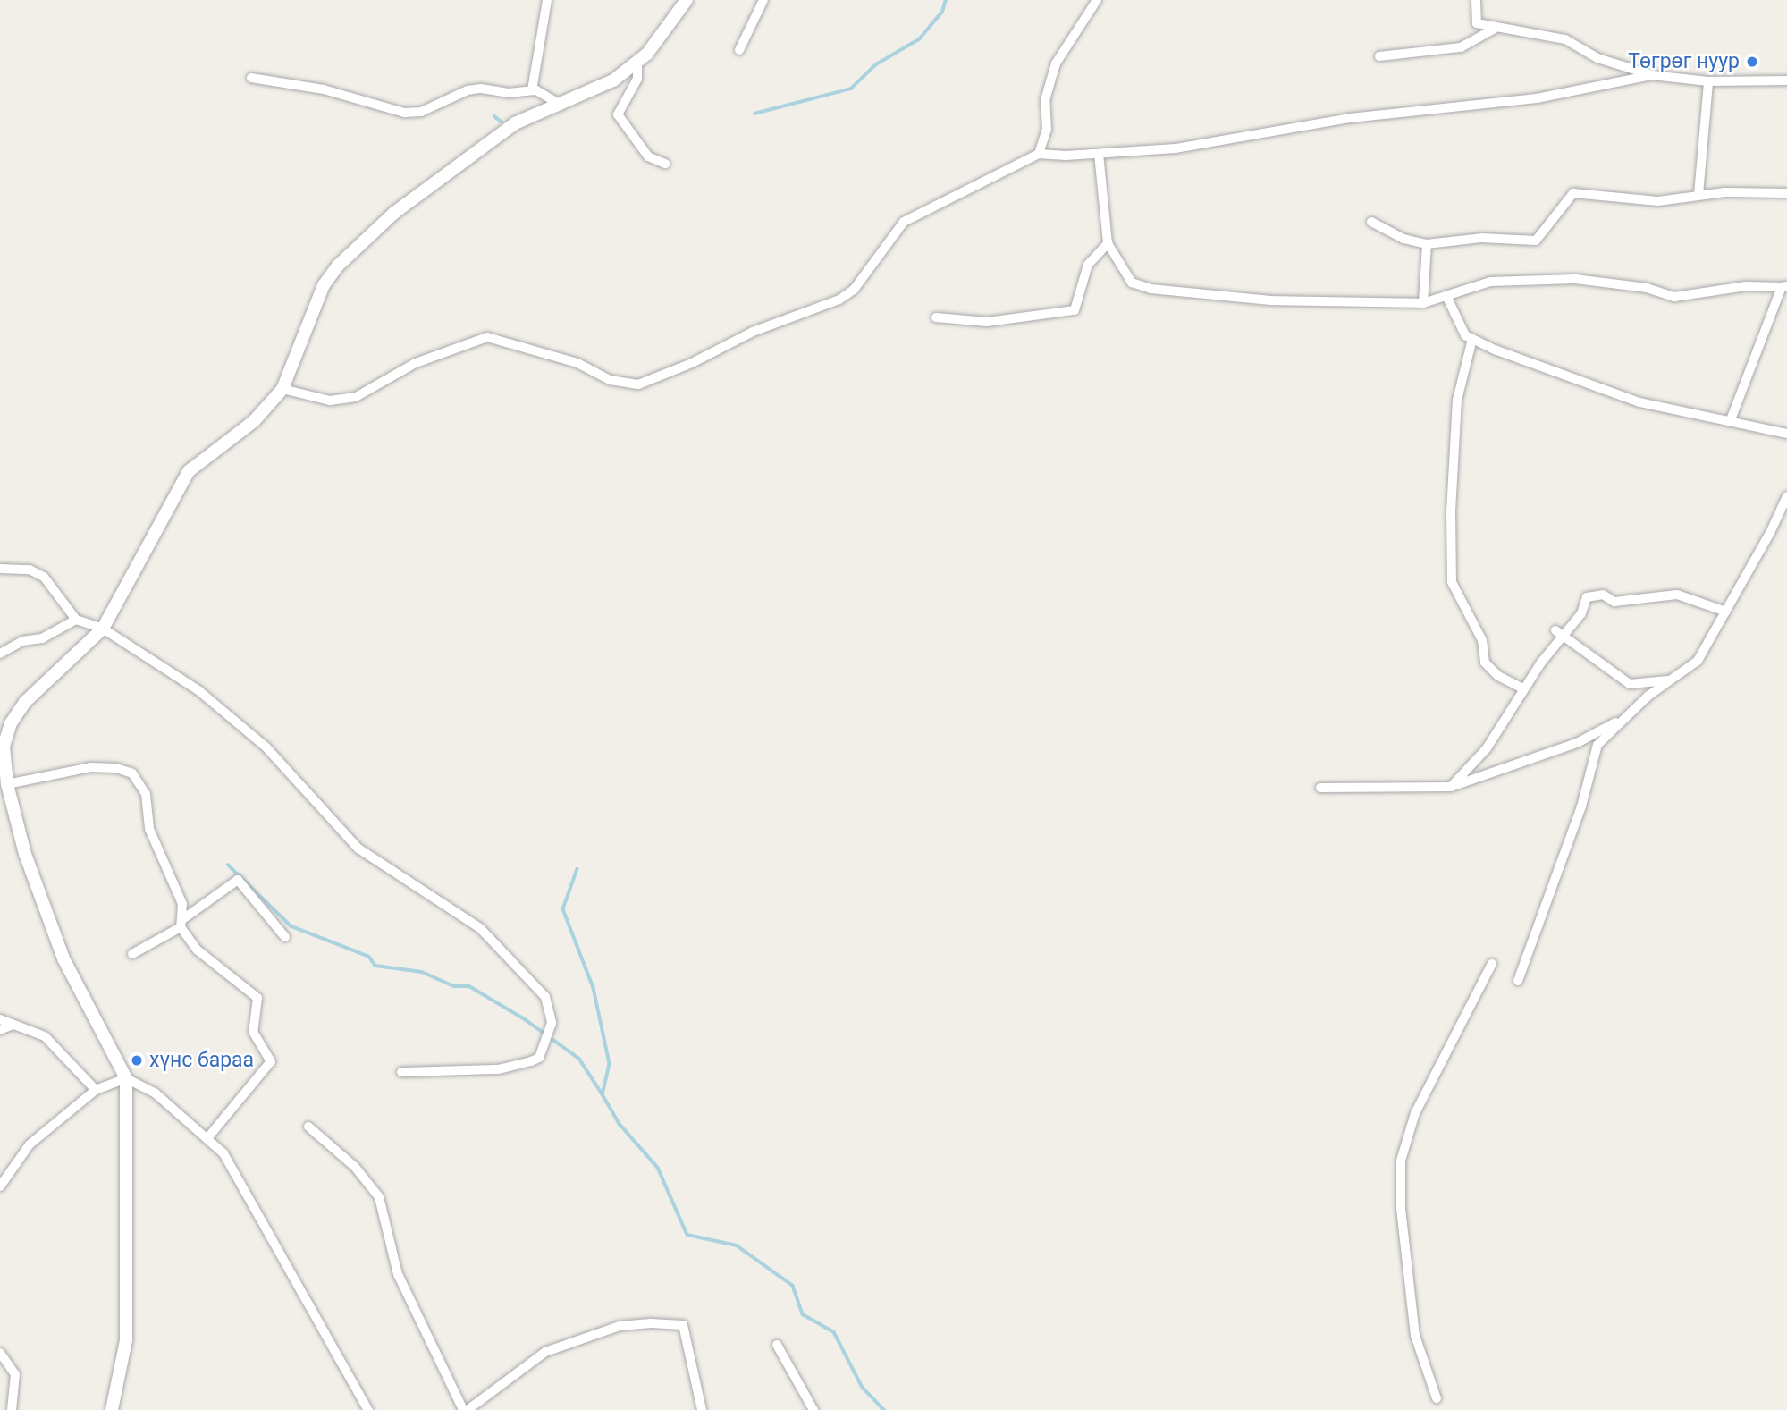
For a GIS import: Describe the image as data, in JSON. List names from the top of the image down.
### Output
{
  "places": ["Төгрөг нуур", "хүнс бараа"]
}
